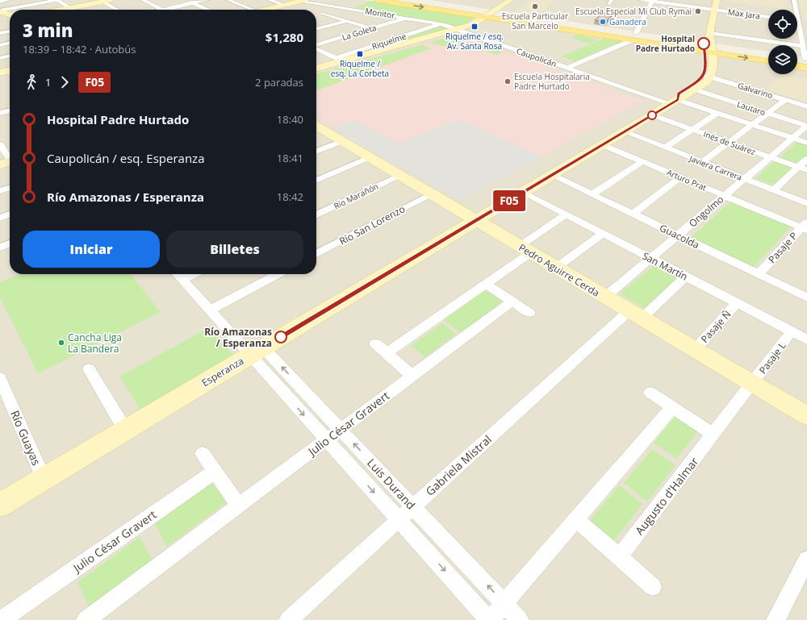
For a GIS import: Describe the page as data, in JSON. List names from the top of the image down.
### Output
{
  "streets": {
    "street": [
      "Monitor",
      "Max Jara",
      "La Goleta",
      "Riquelme",
      "Caupolicán",
      "Galvarino",
      "Lautaro",
      "Inés de Suárez",
      "Javiera Carrera",
      "Arturo Prat",
      "Río Marañón",
      "Ongolmo",
      "Río San Lorenzo",
      "Guacolda",
      "Pasaje P",
      "San Martín",
      "Pedro Aguirre Cerda",
      "Pasaje Ñ",
      "Pasaje L",
      "Esperanza",
      "Julio César Gravert",
      "Río Guayas",
      "Gabriela Mistral",
      "Luis Durand",
      "Augusto d'Halmar"
    ]
  },
  "crossings": [
    ["Monitor", "La Goleta"],
    ["Monitor", "Riquelme"],
    ["Monitor", "Caupolicán"],
    ["Riquelme", "Caupolicán"],
    ["Caupolicán", "Ongolmo"],
    ["Caupolicán", "Esperanza"],
    ["Galvarino", "Esperanza"],
    ["Lautaro", "Ongolmo"],
    ["Lautaro", "Esperanza"],
    ["Inés de Suárez", "Ongolmo"],
    ["Inés de Suárez", "Esperanza"],
    ["Javiera Carrera", "Ongolmo"],
    ["Javiera Carrera", "Esperanza"],
    ["Arturo Prat", "Ongolmo"],
    ["Arturo Prat", "Pasaje P"],
    ["Arturo Prat", "Esperanza"],
    ["Río Marañón", "Pedro Aguirre Cerda"],
    ["Ongolmo", "Guacolda"],
    ["Ongolmo", "San Martín"],
    ["Ongolmo", "Pedro Aguirre Cerda"],
    ["Río San Lorenzo", "Pedro Aguirre Cerda"],
    ["Guacolda", "Pasaje P"],
    ["Guacolda", "Esperanza"],
    ["San Martín", "Pasaje Ñ"],
    ["San Martín", "Pasaje L"],
    ["San Martín", "Esperanza"],
    ["San Martín", "Gabriela Mistral"],
    ["Pedro Aguirre Cerda", "Pasaje Ñ"],
    ["Pedro Aguirre Cerda", "Pasaje L"],
    ["Pedro Aguirre Cerda", "Esperanza"],
    ["Pedro Aguirre Cerda", "Gabriela Mistral"],
    ["Pedro Aguirre Cerda", "Augusto d'Halmar"],
    ["Pasaje L", "Augusto d'Halmar"],
    ["Esperanza", "Río Guayas"],
    ["Esperanza", "Luis Durand"],
    ["Julio César Gravert", "Luis Durand"],
    ["Gabriela Mistral", "Luis Durand"]
  ],
  "places": {
    "other": [
      "Escuela Particular San Marcelo",
      "Escuela Especial Mi Club Rymai",
      "Ganadera",
      "Hospital Padre Hurtado",
      "Escuela Hospitalaria Padre Hurtado",
      "Río Amazonas / Esperanza",
      "Cancha Liga La Bandera"
    ],
    "transit": ["Riquelme / esq. Av. Santa Rosa", "Riquelme / esq. La Corbeta"]
  },
  "lines": ["bus line F05"],
  "page": {
    "on_map": "F05",
    "heading": ["3 min", "18:39 – 18:42 · Autobús", "$1,280"],
    "legs": ["1", "F05", "2 paradas"],
    "list": [
      {
        "name": "Hospital Padre Hurtado",
        "value": "18:40"
      },
      {
        "name": "Caupolicán / esq. Esperanza",
        "value": "18:41"
      },
      {
        "name": "Río Amazonas / Esperanza",
        "value": "18:42"
      }
    ],
    "buttons": ["Iniciar", "Billetes"]
  }
}
